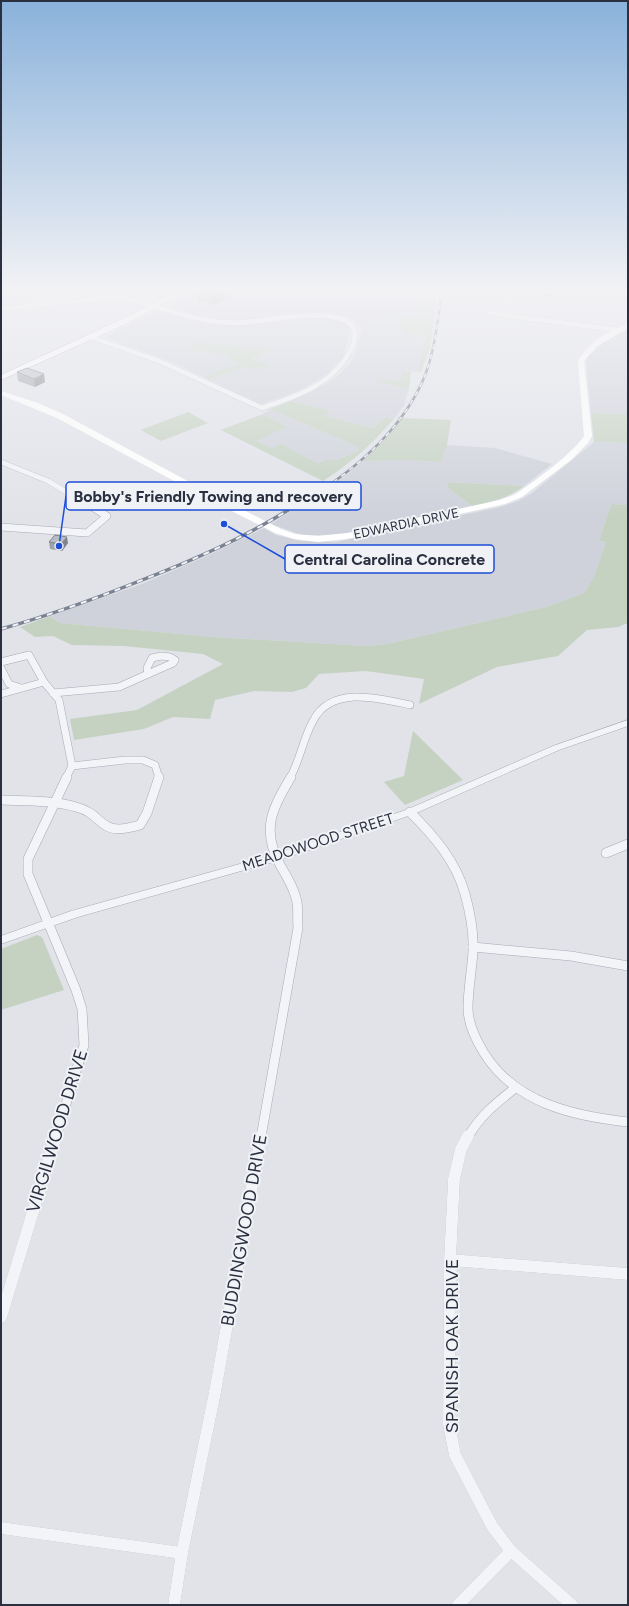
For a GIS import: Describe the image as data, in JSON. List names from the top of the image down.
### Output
{
  "streets": {
    "main road": ["EDWARDIA DRIVE"],
    "street": [
      "MEADOWOOD STREET",
      "VIRGILWOOD DRIVE",
      "BUDDINGWOOD DRIVE",
      "SPANISH OAK DRIVE"
    ]
  },
  "crossings": [
    ["MEADOWOOD STREET", "VIRGILWOOD DRIVE"],
    ["MEADOWOOD STREET", "BUDDINGWOOD DRIVE"]
  ],
  "places": ["Central Carolina Concrete", "Bobby's Friendly Towing and recovery"]
}
